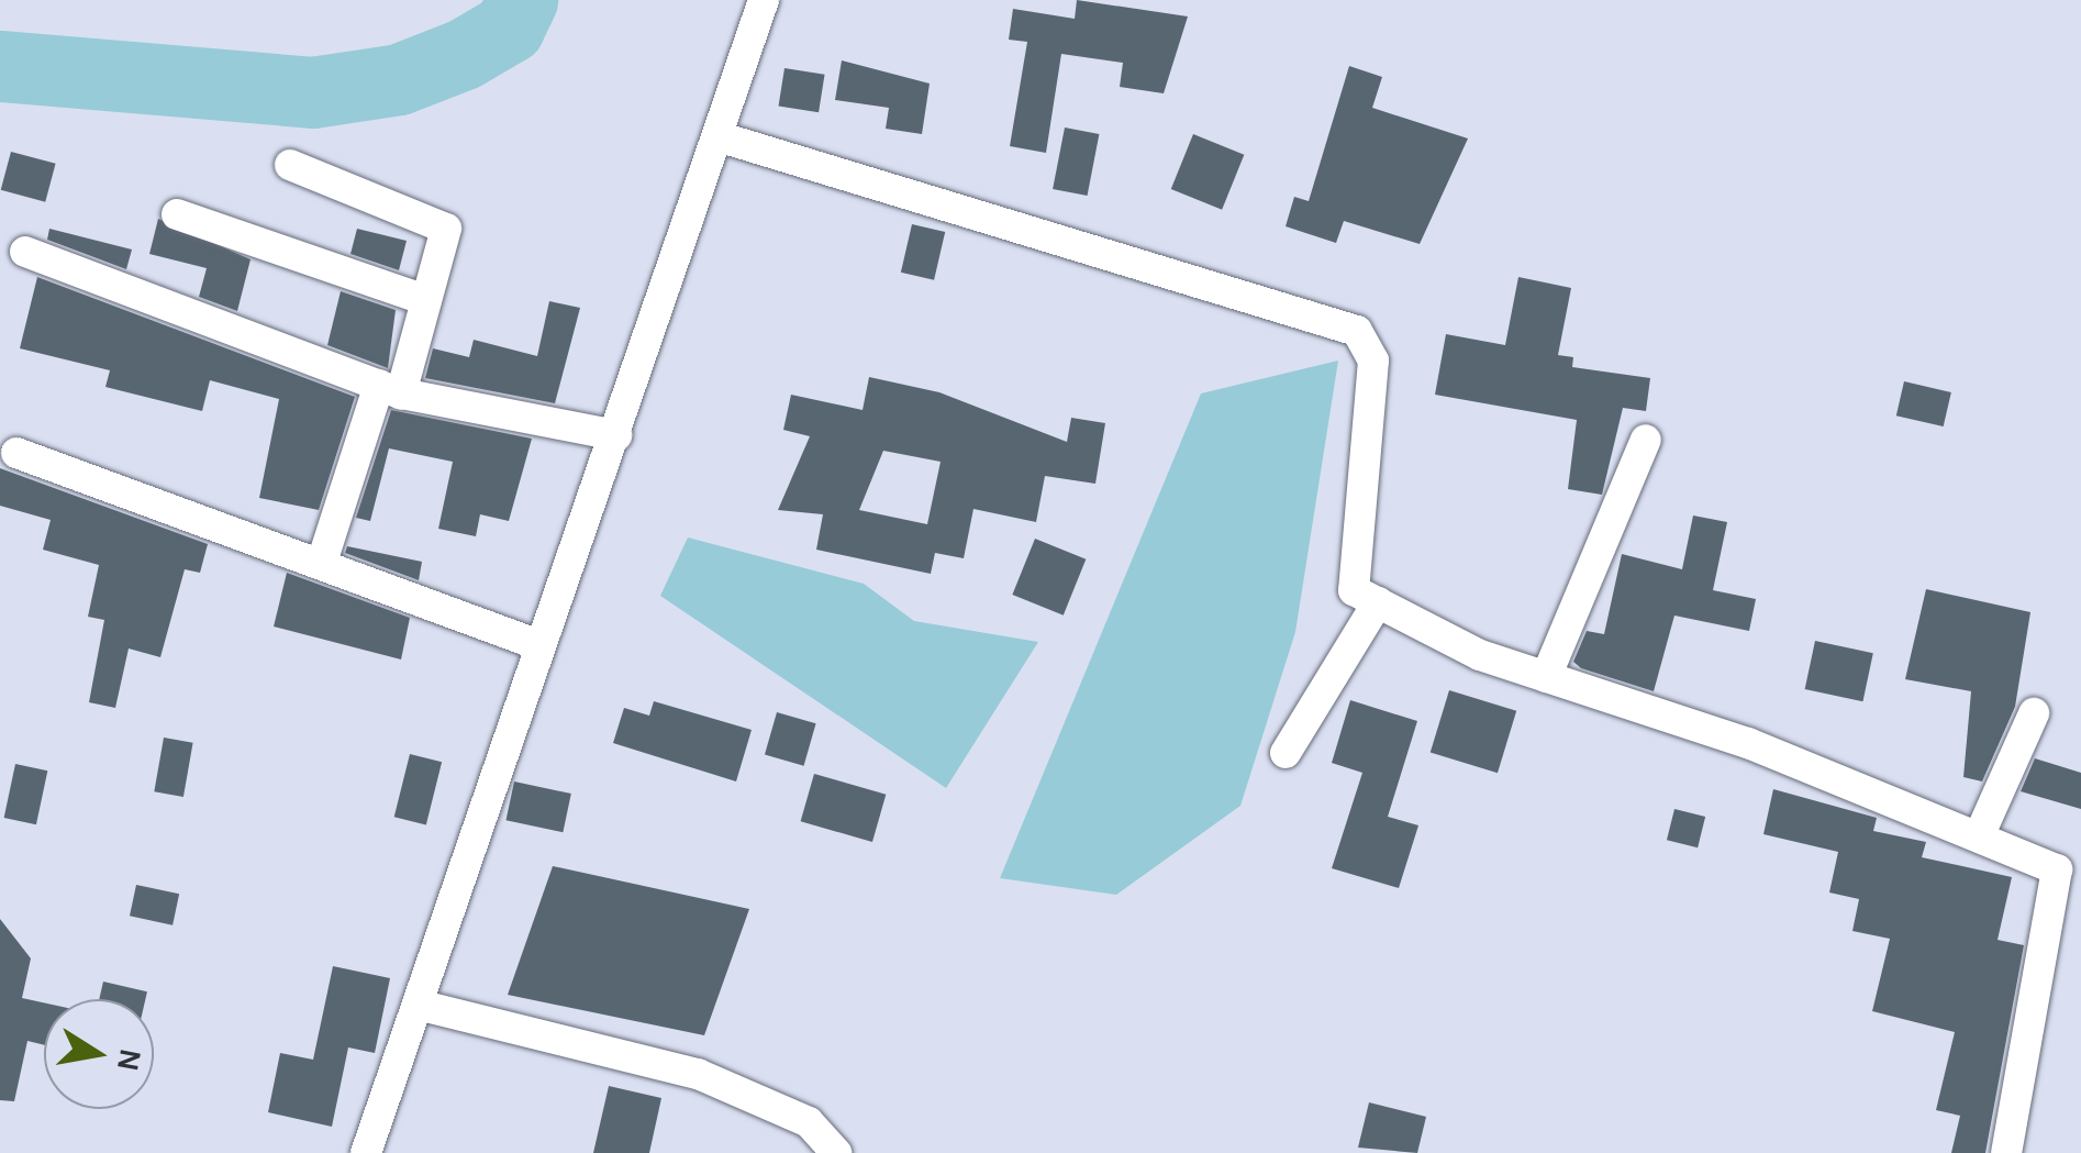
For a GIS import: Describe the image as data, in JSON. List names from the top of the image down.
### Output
{
  "north": "right"
}
